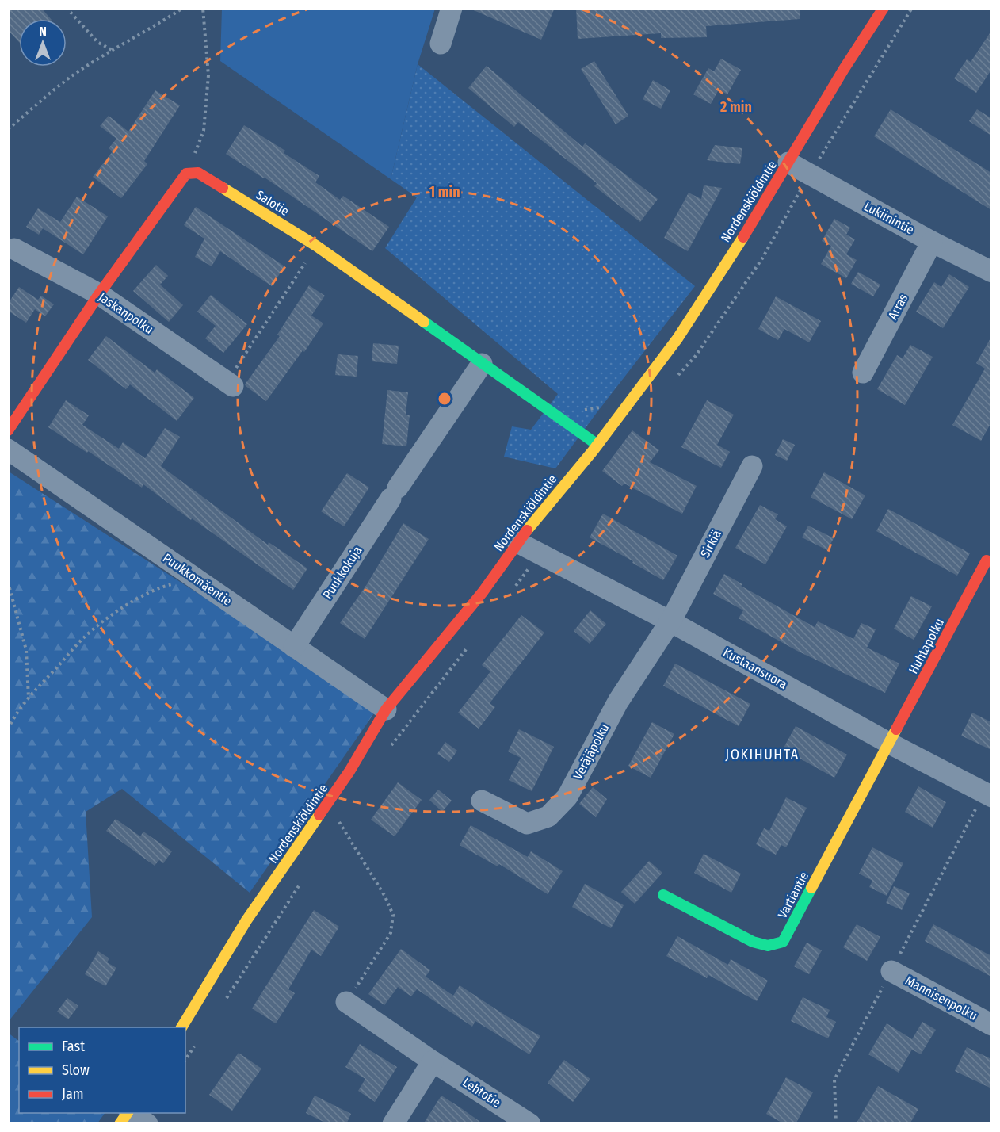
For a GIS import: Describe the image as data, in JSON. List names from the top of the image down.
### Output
{
  "streets": {
    "street": [
      "Nordenskiöldintie",
      "Salotie",
      "Lukiinintie",
      "Arras",
      "Jaskanpolku",
      "Sirkiä",
      "Puukkokuja",
      "Puukkomäentie",
      "Huhtapolku",
      "Kustaansuora",
      "Veräjäpolku",
      "Vartiantie",
      "Mannisenpolku",
      "Lehtotie"
    ]
  },
  "crossings": [
    ["Nordenskiöldintie", "Salotie"],
    ["Nordenskiöldintie", "Lukiinintie"],
    ["Nordenskiöldintie", "Puukkomäentie"],
    ["Nordenskiöldintie", "Kustaansuora"],
    ["Salotie", "Puukkokuja"],
    ["Lukiinintie", "Arras"],
    ["Sirkiä", "Kustaansuora"],
    ["Sirkiä", "Veräjäpolku"],
    ["Puukkokuja", "Puukkomäentie"],
    ["Huhtapolku", "Kustaansuora"],
    ["Huhtapolku", "Vartiantie"],
    ["Kustaansuora", "Veräjäpolku"],
    ["Kustaansuora", "Vartiantie"]
  ],
  "districts": ["JOKIHUHTA"],
  "legend": ["Fast", "Slow", "Jam"],
  "north": "top",
  "rings": ["2 min", "1 min"]
}
